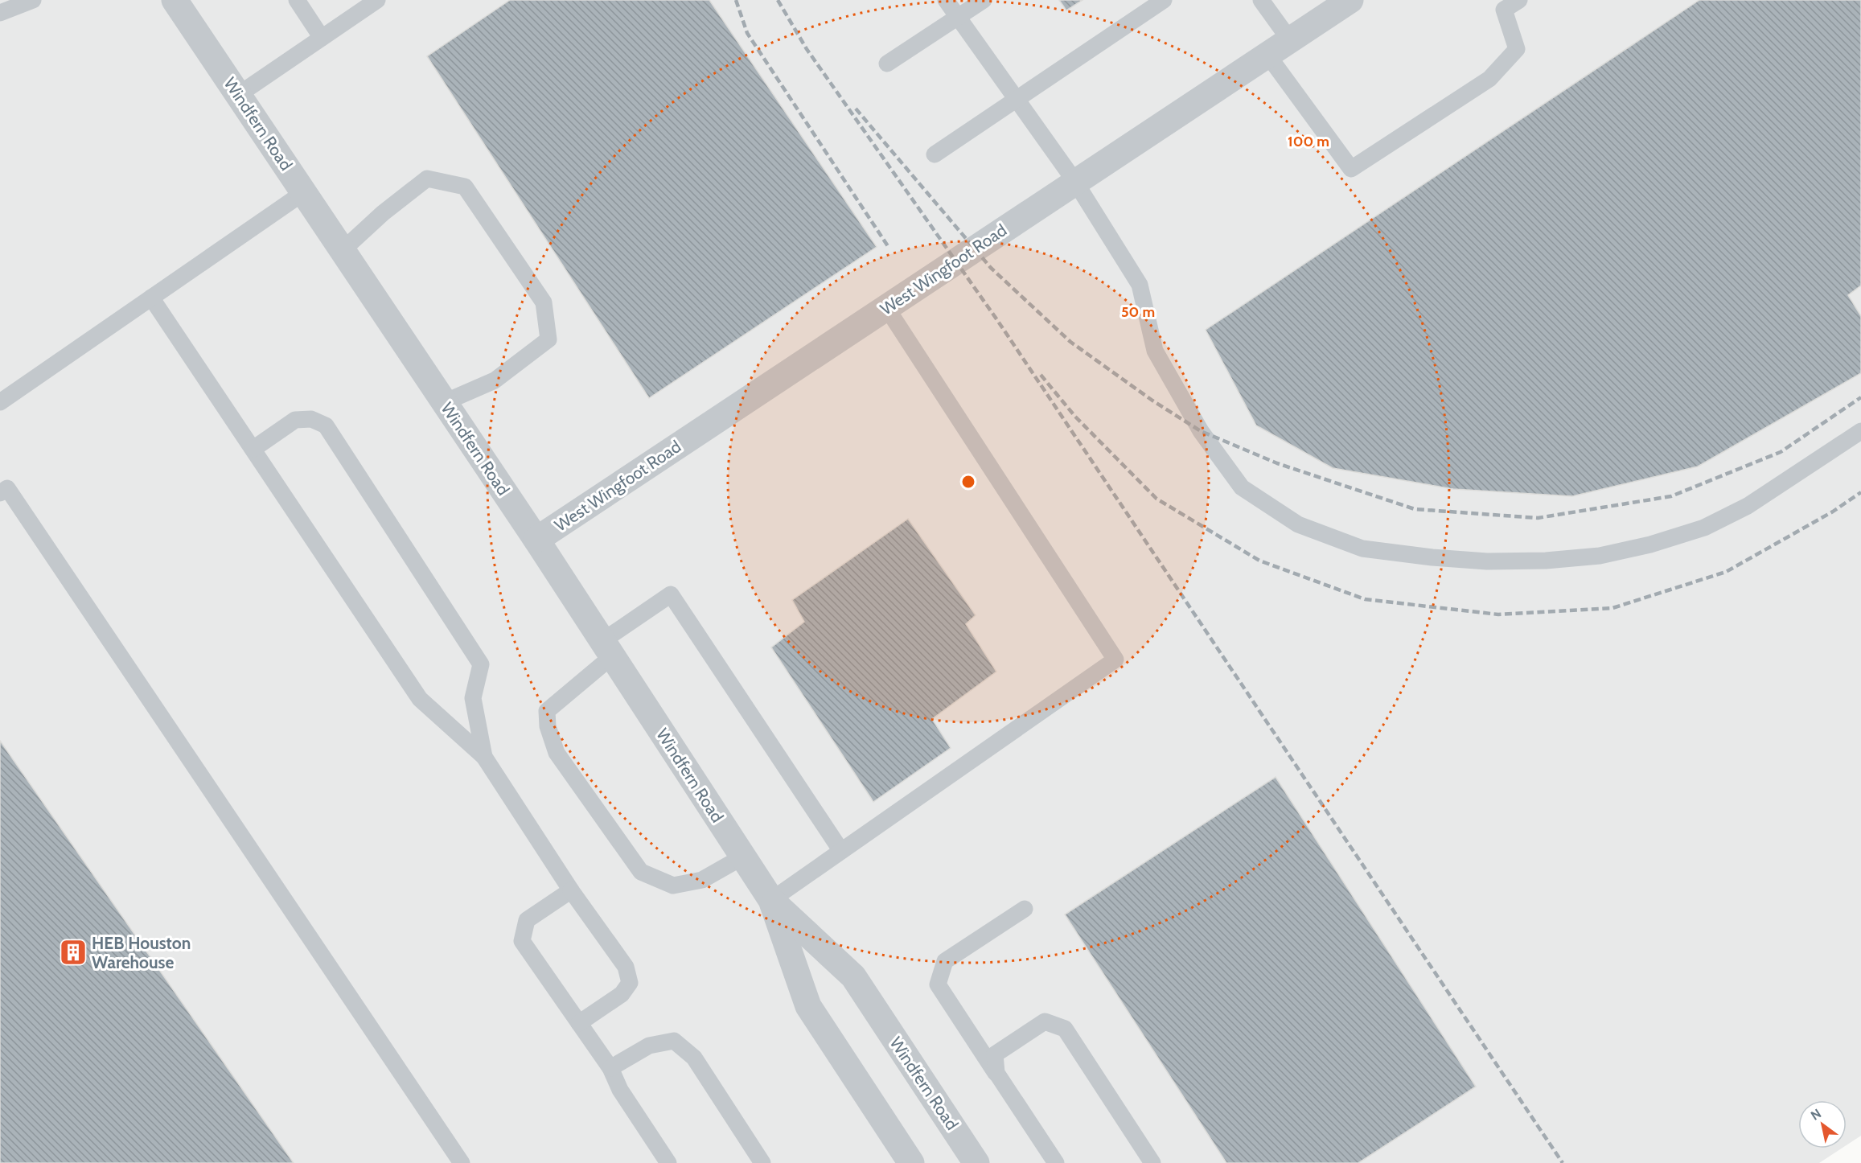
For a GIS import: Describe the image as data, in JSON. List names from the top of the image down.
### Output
{
  "streets": {
    "street": ["Windfern Road", "West Wingfoot Road"]
  },
  "crossings": [
    ["Windfern Road", "West Wingfoot Road"]
  ],
  "places": {
    "building": ["HEB Houston Warehouse"]
  },
  "north": "top left",
  "rings": ["100 m", "50 m"]
}
